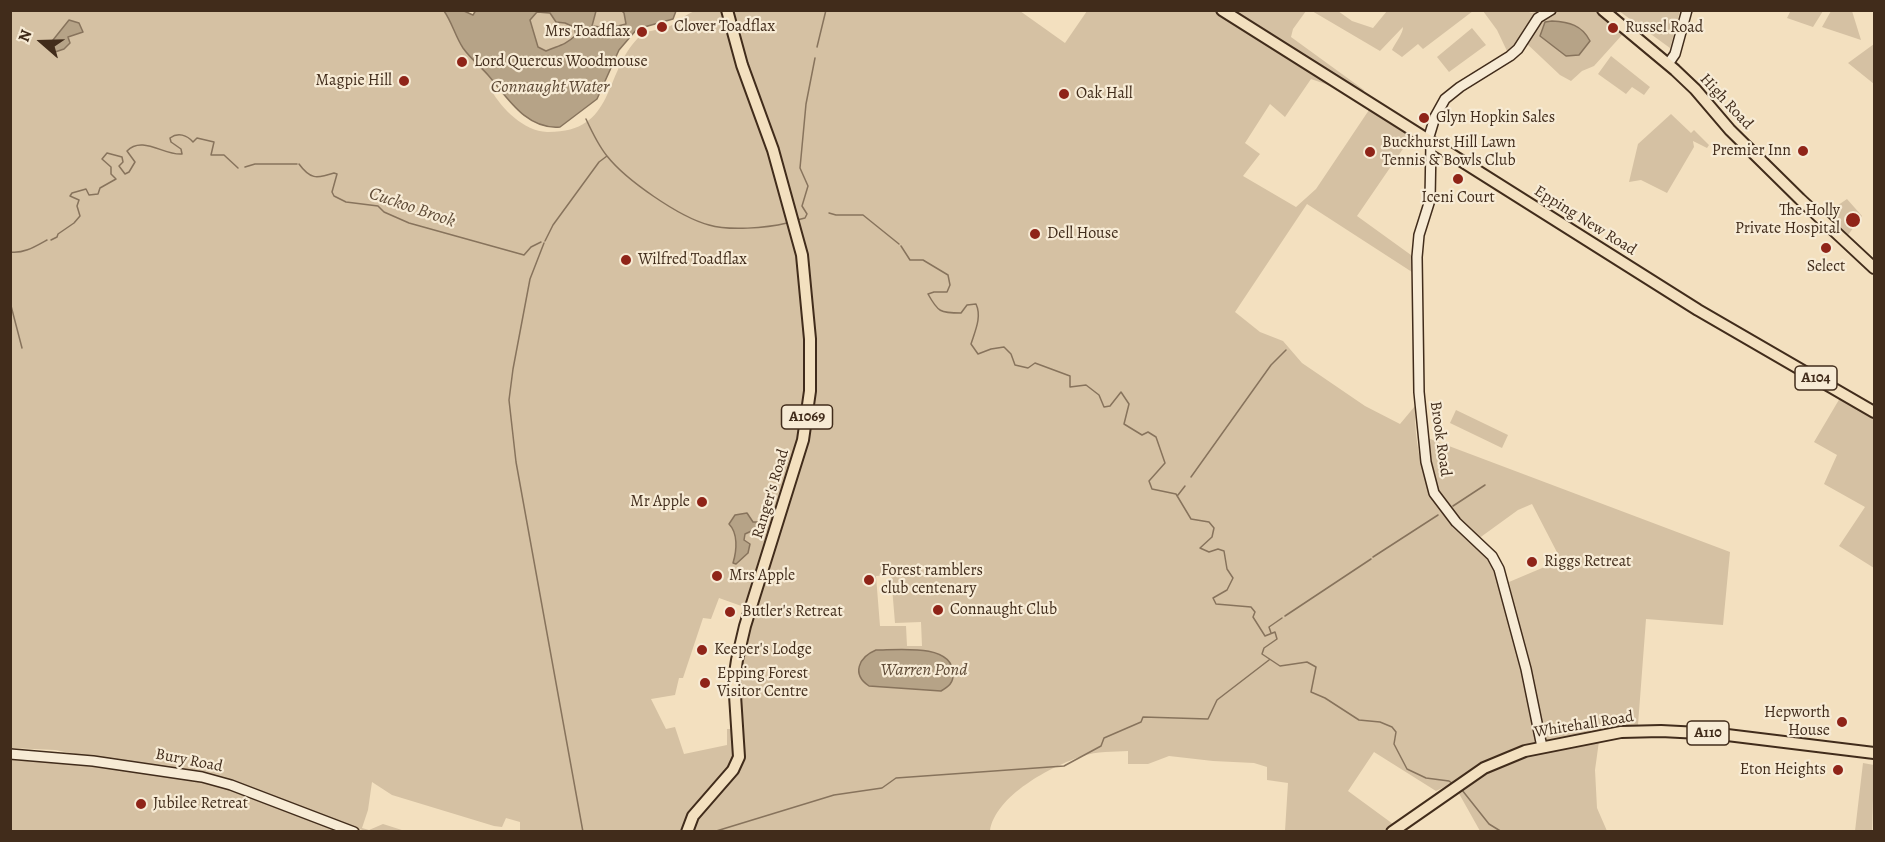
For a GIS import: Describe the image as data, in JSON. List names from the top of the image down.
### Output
{
  "streets": {
    "main road": [
      "High Road",
      "Epping New Road",
      "A104",
      "A1069",
      "Ranger's Road",
      "Whitehall Road",
      "A110"
    ],
    "street": ["Brook Road", "Bury Road"]
  },
  "crossings": [
    ["Epping New Road", "Brook Road"],
    ["Brook Road", "Whitehall Road"]
  ],
  "water": ["Connaught Water", "Cuckoo Brook", "Warren Pond"],
  "places": [
    "Clover Toadflax",
    "Russel Road",
    "Mrs Toadflax",
    "Lord Quercus Woodmouse",
    "Magpie Hill",
    "Oak Hall",
    "Glyn Hopkin Sales",
    "Premier Inn",
    "Buckhurst Hill Lawn Tennis & Bowls Club",
    "Iceni Court",
    "The Holly Private Hospital",
    "Dell House",
    "Select",
    "Wilfred Toadflax",
    "Mr Apple",
    "Riggs Retreat",
    "Mrs Apple",
    "Forest ramblers club centenary",
    "Connaught Club",
    "Butler's Retreat",
    "Keeper's Lodge",
    "Epping Forest Visitor Centre",
    "Hepworth House",
    "Eton Heights",
    "Jubilee Retreat"
  ],
  "north": "left"
}
